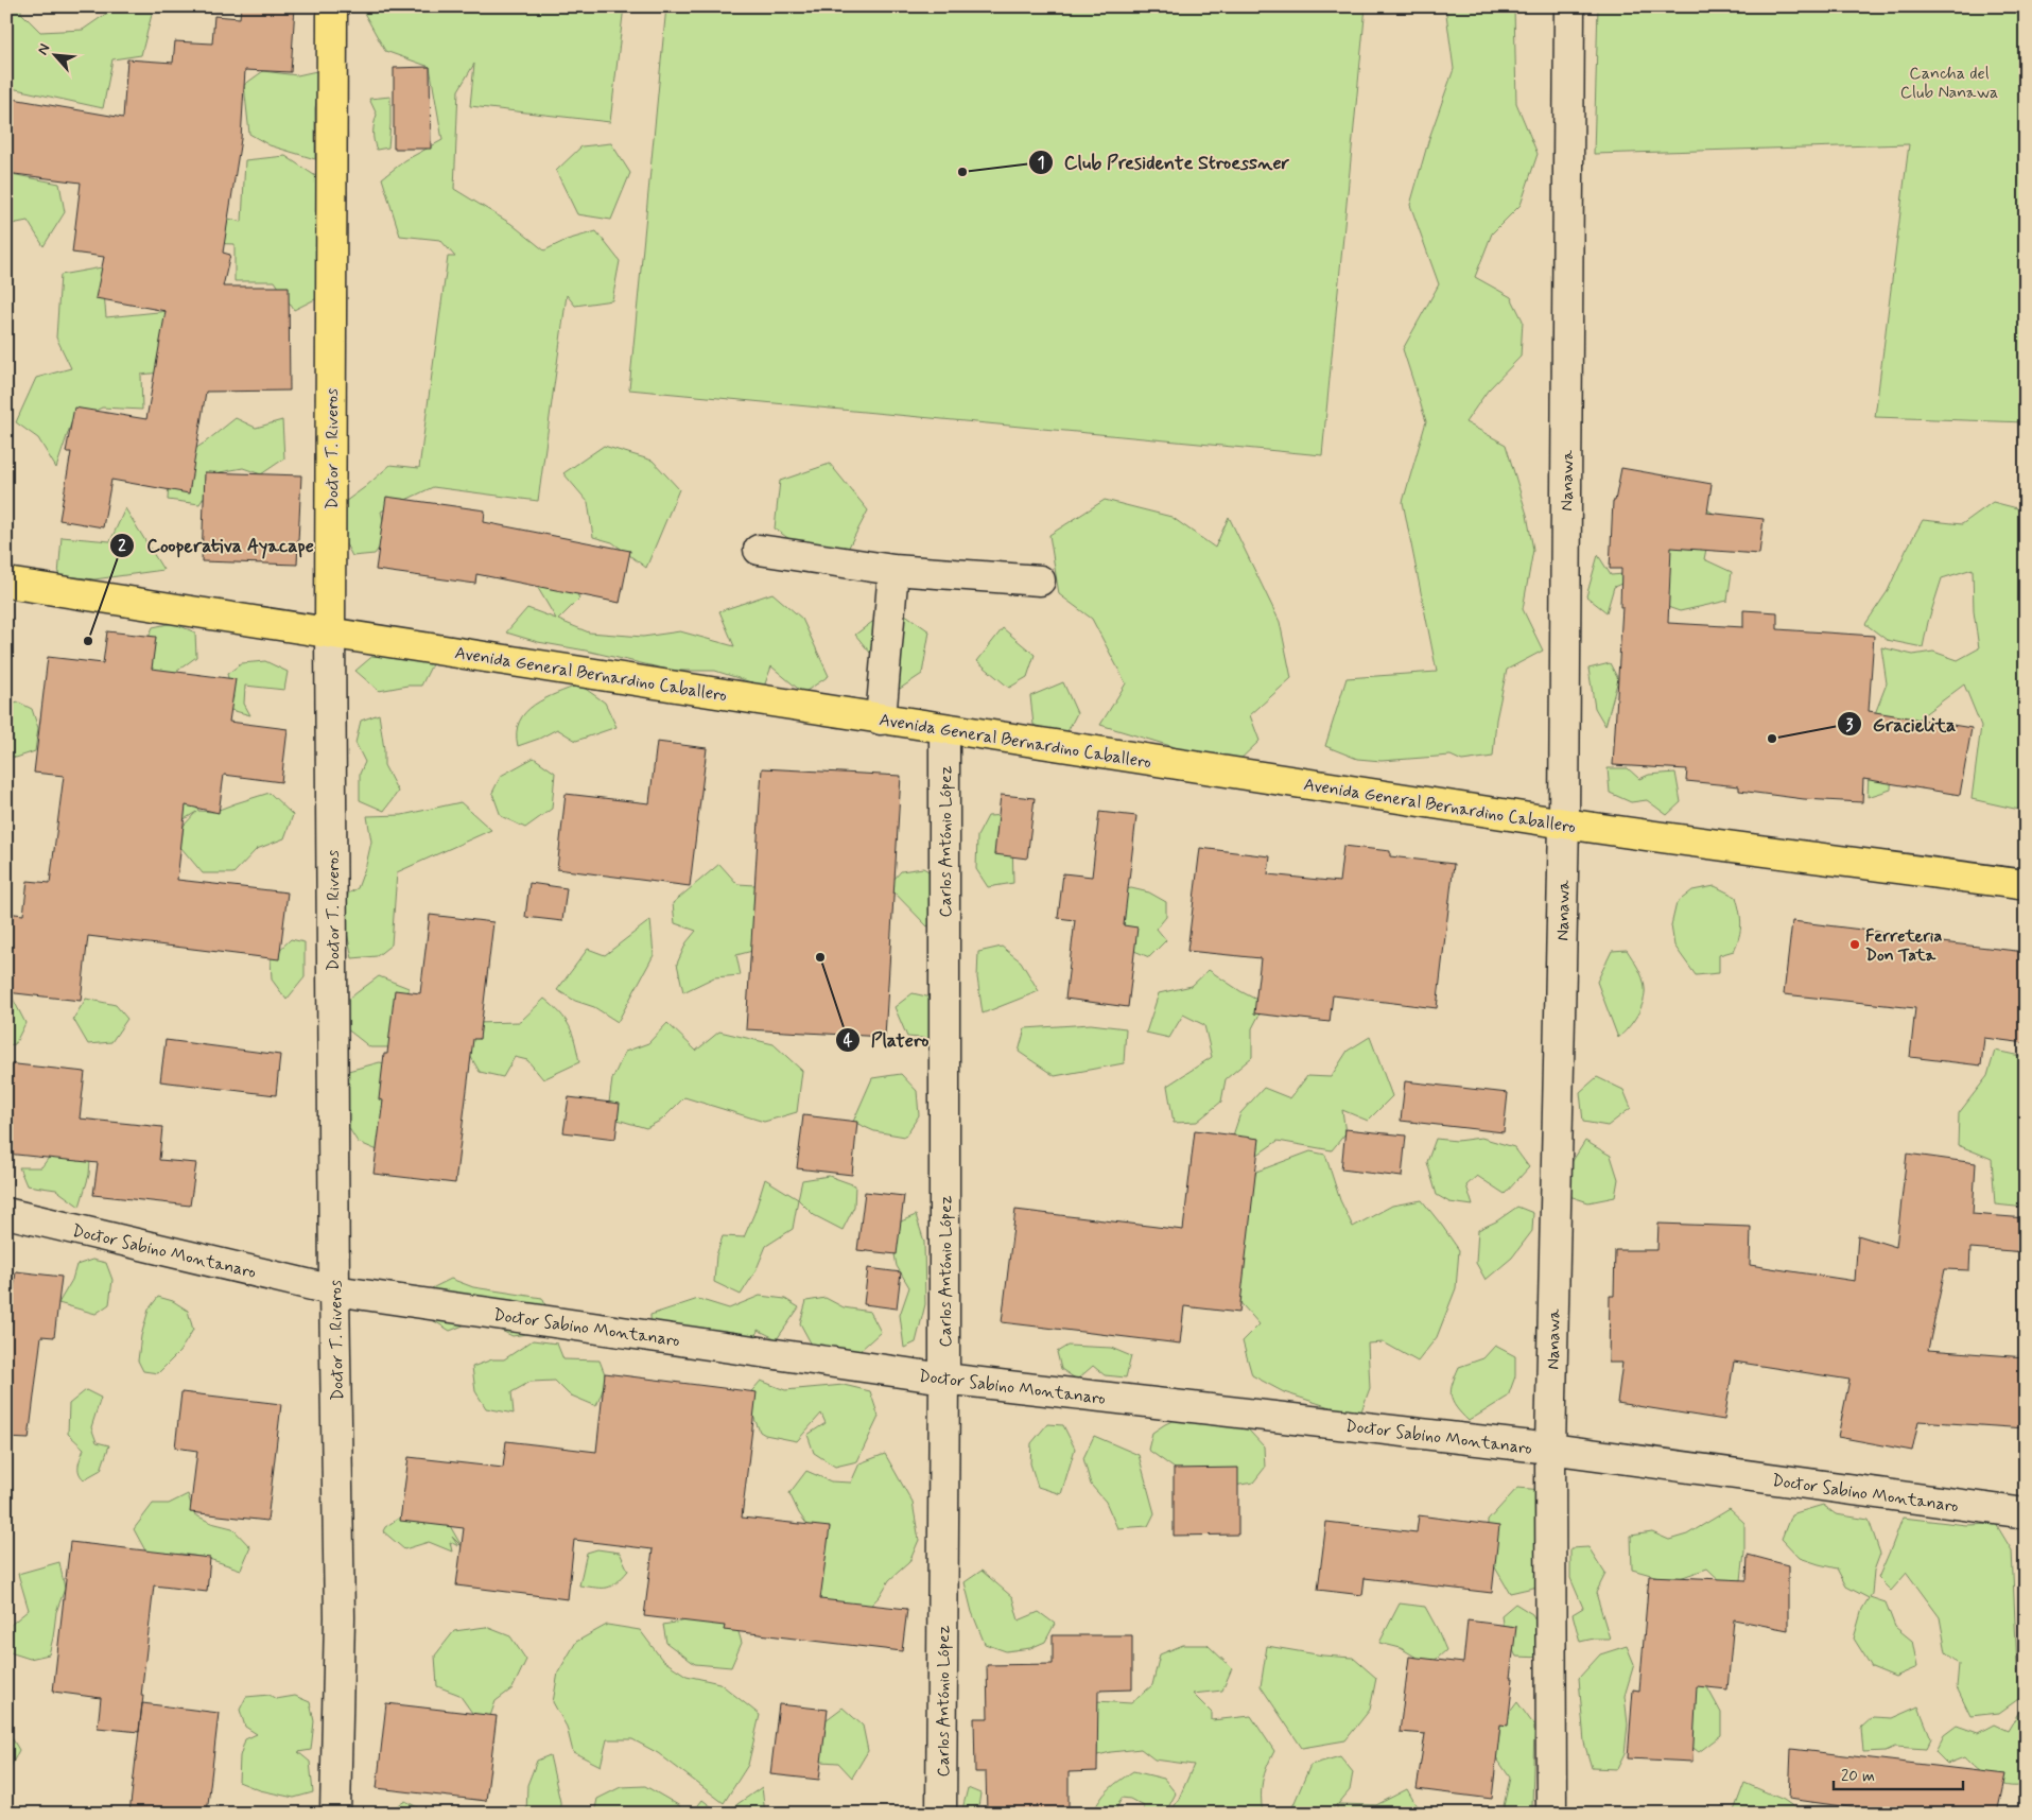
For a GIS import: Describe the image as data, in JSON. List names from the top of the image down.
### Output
{
  "streets": {
    "main road": ["Doctor T. Riveros", "Avenida General Bernardino Caballero"],
    "street": ["Nanawa", "Carlos António López", "Doctor Sabino Montanaro"]
  },
  "crossings": [
    ["Doctor T. Riveros", "Avenida General Bernardino Caballero"],
    ["Doctor T. Riveros", "Doctor Sabino Montanaro"],
    ["Nanawa", "Avenida General Bernardino Caballero"],
    ["Nanawa", "Doctor Sabino Montanaro"],
    ["Avenida General Bernardino Caballero", "Carlos António López"],
    ["Carlos António López", "Doctor Sabino Montanaro"]
  ],
  "parks": ["Cancha del Club Nanawa"],
  "places": [
    "Club Presidente Stroessner",
    "Cooperativa Ayacape",
    "Gracielita",
    "Ferreteria Don Tata",
    "Platero"
  ],
  "scale_bar": "20 m",
  "north": "top left"
}
